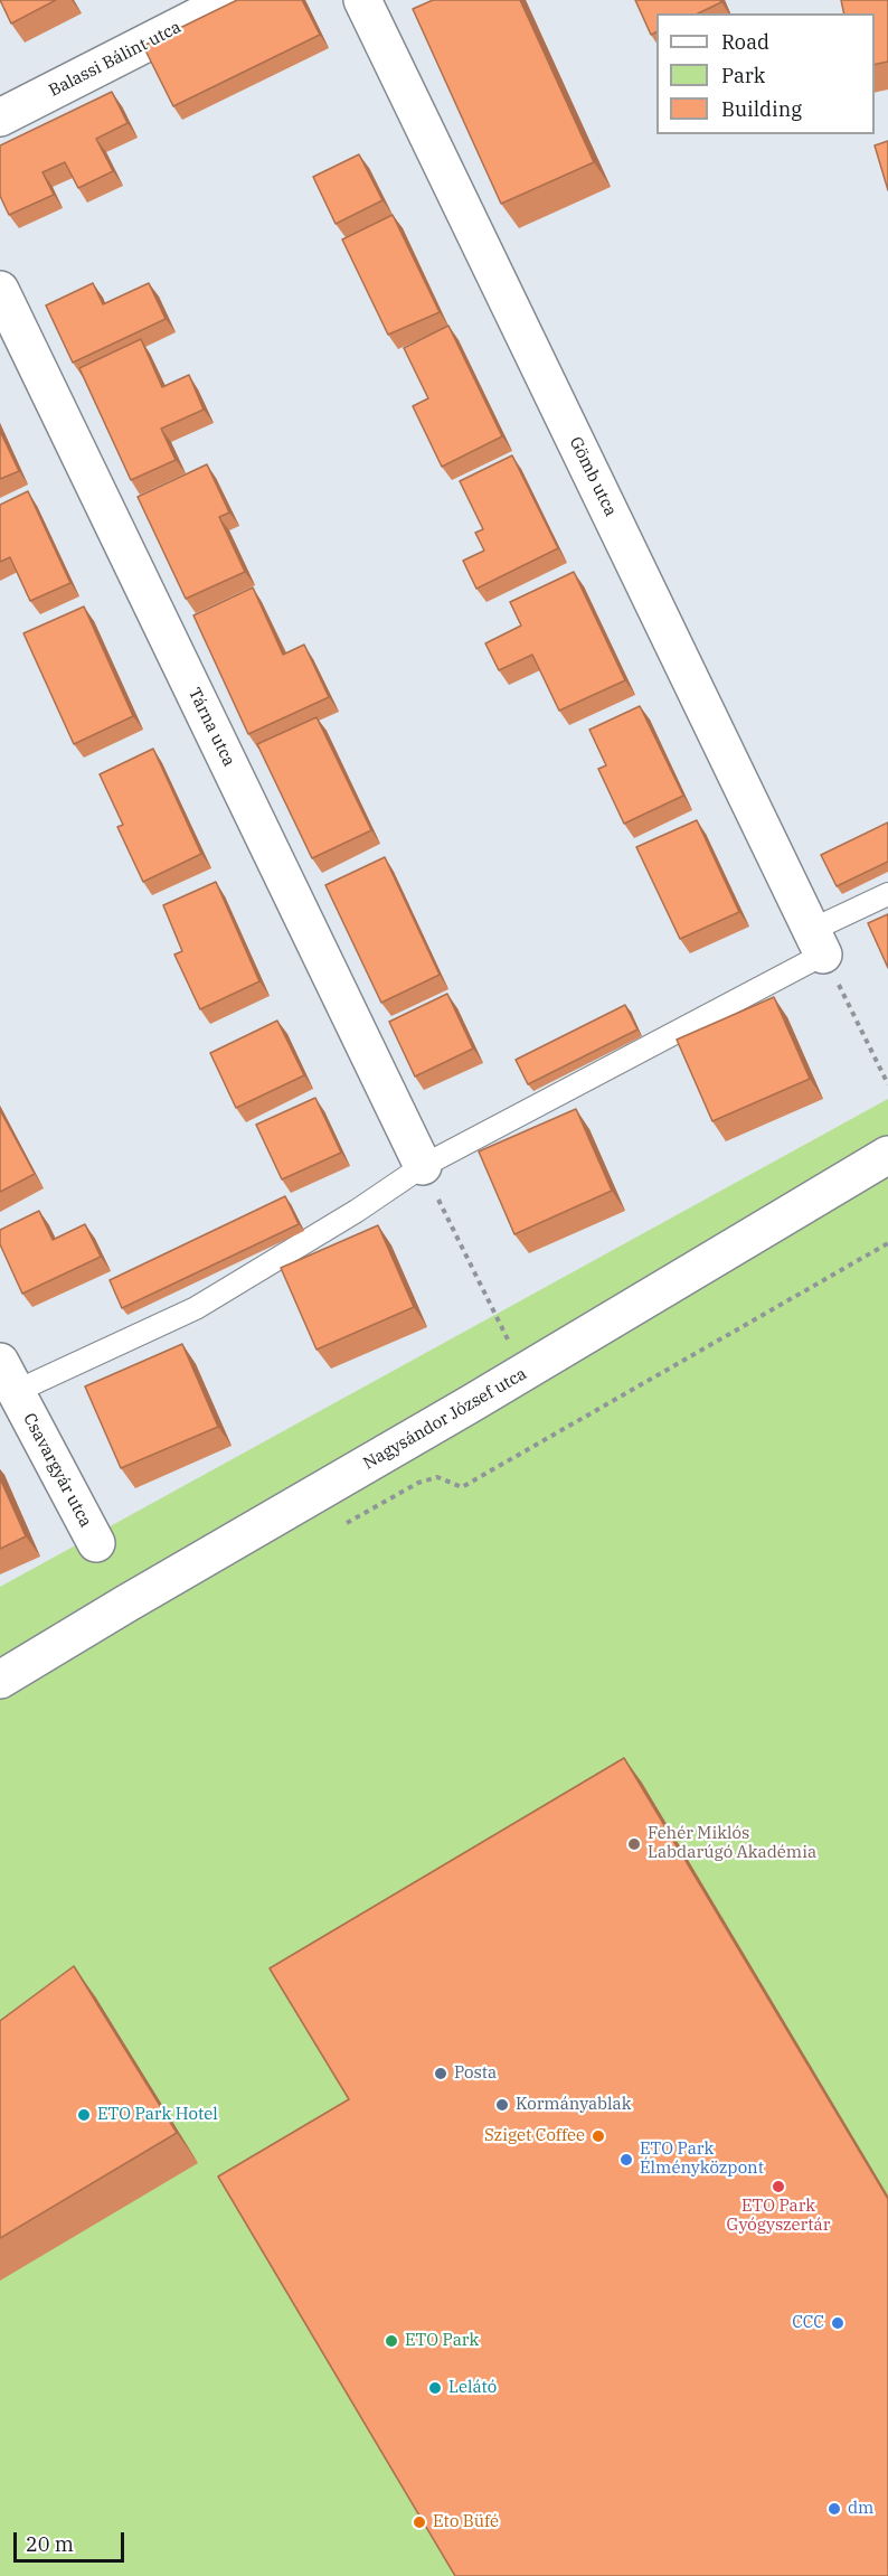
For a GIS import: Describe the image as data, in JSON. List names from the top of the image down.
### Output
{
  "streets": {
    "street": [
      "Balassi Bálint utca",
      "Gömb utca",
      "Tárna utca",
      "Nagysándor József utca",
      "Csavargyár utca"
    ]
  },
  "places": [
    "Fehér Miklós Labdarúgó Akadémia",
    "Posta",
    "Kormányablak",
    "ETO Park Hotel",
    "Sziget Coffee",
    "ETO Park Élményközpont",
    "ETO Park Gyógyszertár",
    "CCC",
    "ETO Park",
    "Lelátó",
    "dm",
    "Eto Büfé"
  ],
  "legend": ["Road", "Park", "Building"],
  "scale_bar": "20 m"
}
